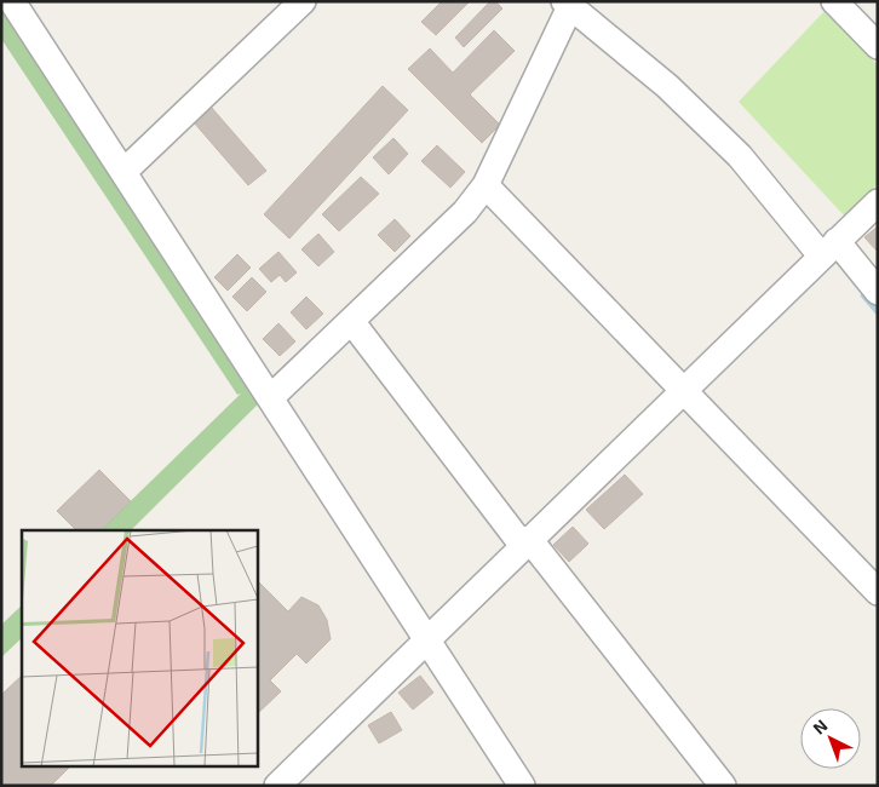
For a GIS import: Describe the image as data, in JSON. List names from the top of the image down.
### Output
{
  "north": "top left"
}
